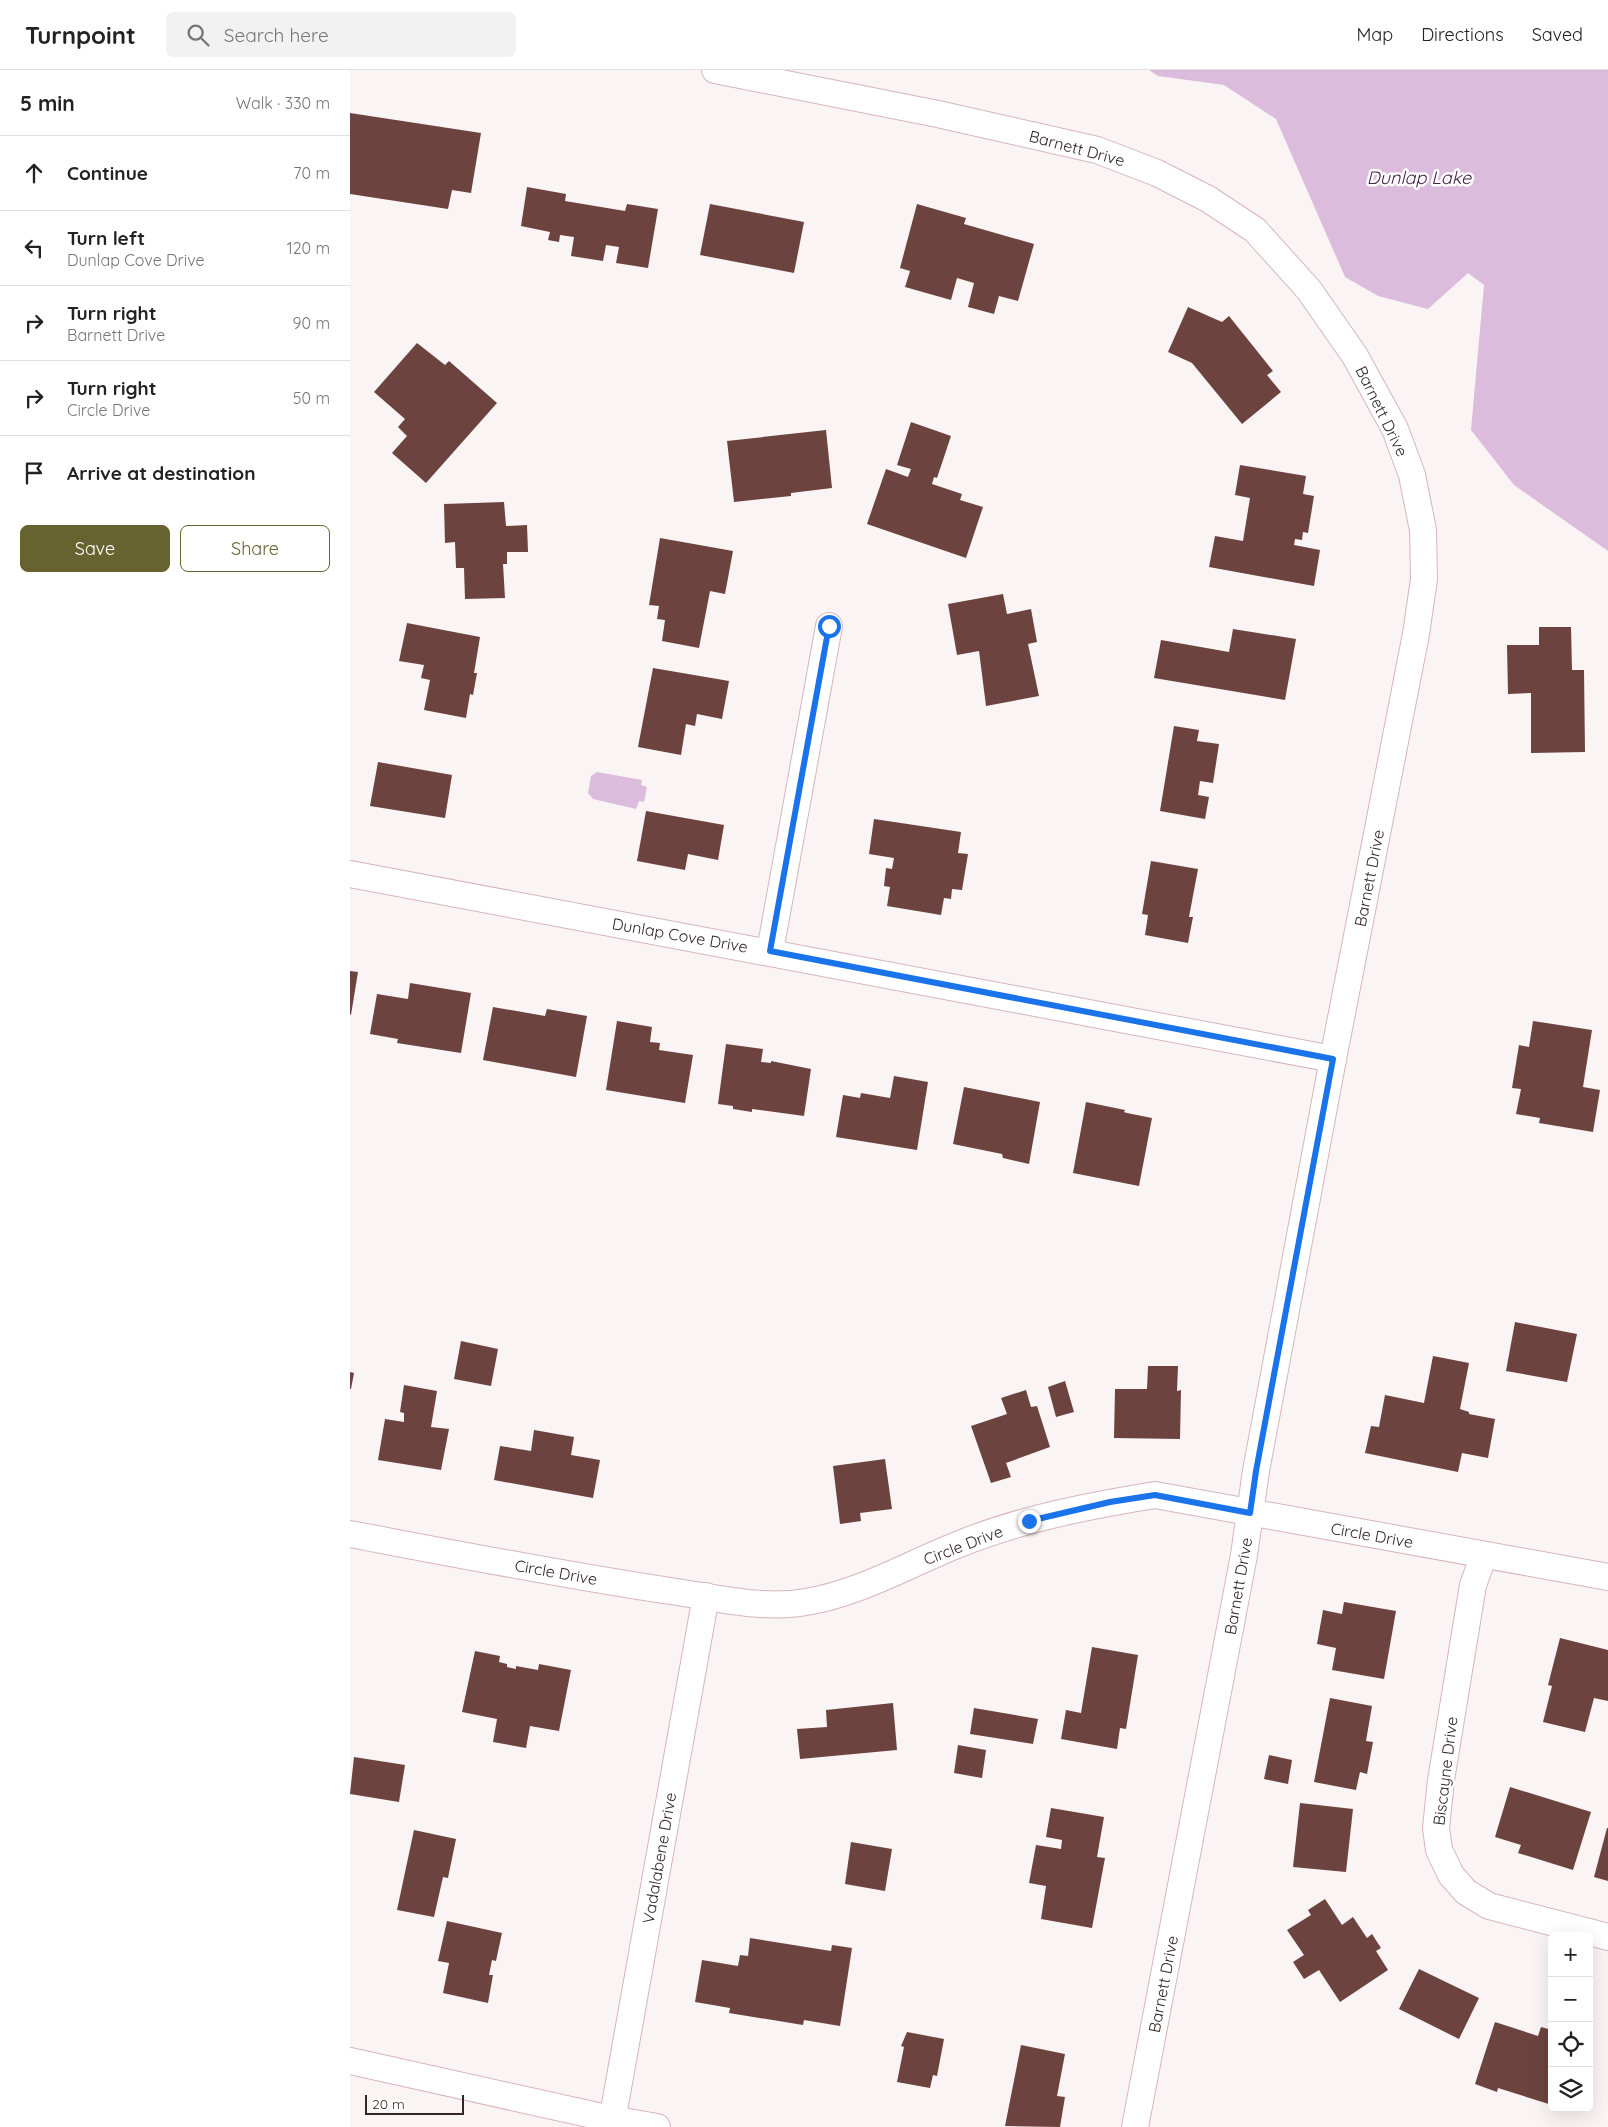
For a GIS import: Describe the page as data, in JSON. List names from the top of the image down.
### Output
{
  "streets": {
    "street": [
      "Barnett Drive",
      "Dunlap Cove Drive",
      "Circle Drive",
      "Biscayne Drive",
      "Vadalabene Drive"
    ]
  },
  "crossings": [
    ["Barnett Drive", "Dunlap Cove Drive"],
    ["Barnett Drive", "Circle Drive"],
    ["Circle Drive", "Biscayne Drive"],
    ["Circle Drive", "Vadalabene Drive"]
  ],
  "water": ["Dunlap Lake"],
  "scale_bar": "20 m",
  "page": {
    "header": "Turnpoint",
    "search": "Search here",
    "nav": ["Map", "Directions", "Saved"],
    "heading": ["5 min", "Walk · 330 m"],
    "list": [
      ["Continue", "70 m"],
      ["Turn left", "Dunlap Cove Drive", "120 m"],
      ["Turn right", "Barnett Drive", "90 m"],
      ["Turn right", "Circle Drive", "50 m"],
      "Arrive at destination"
    ],
    "buttons": ["Save", "Share"],
    "map_buttons": ["+", "−"],
    "scale": "20 m"
  }
}
